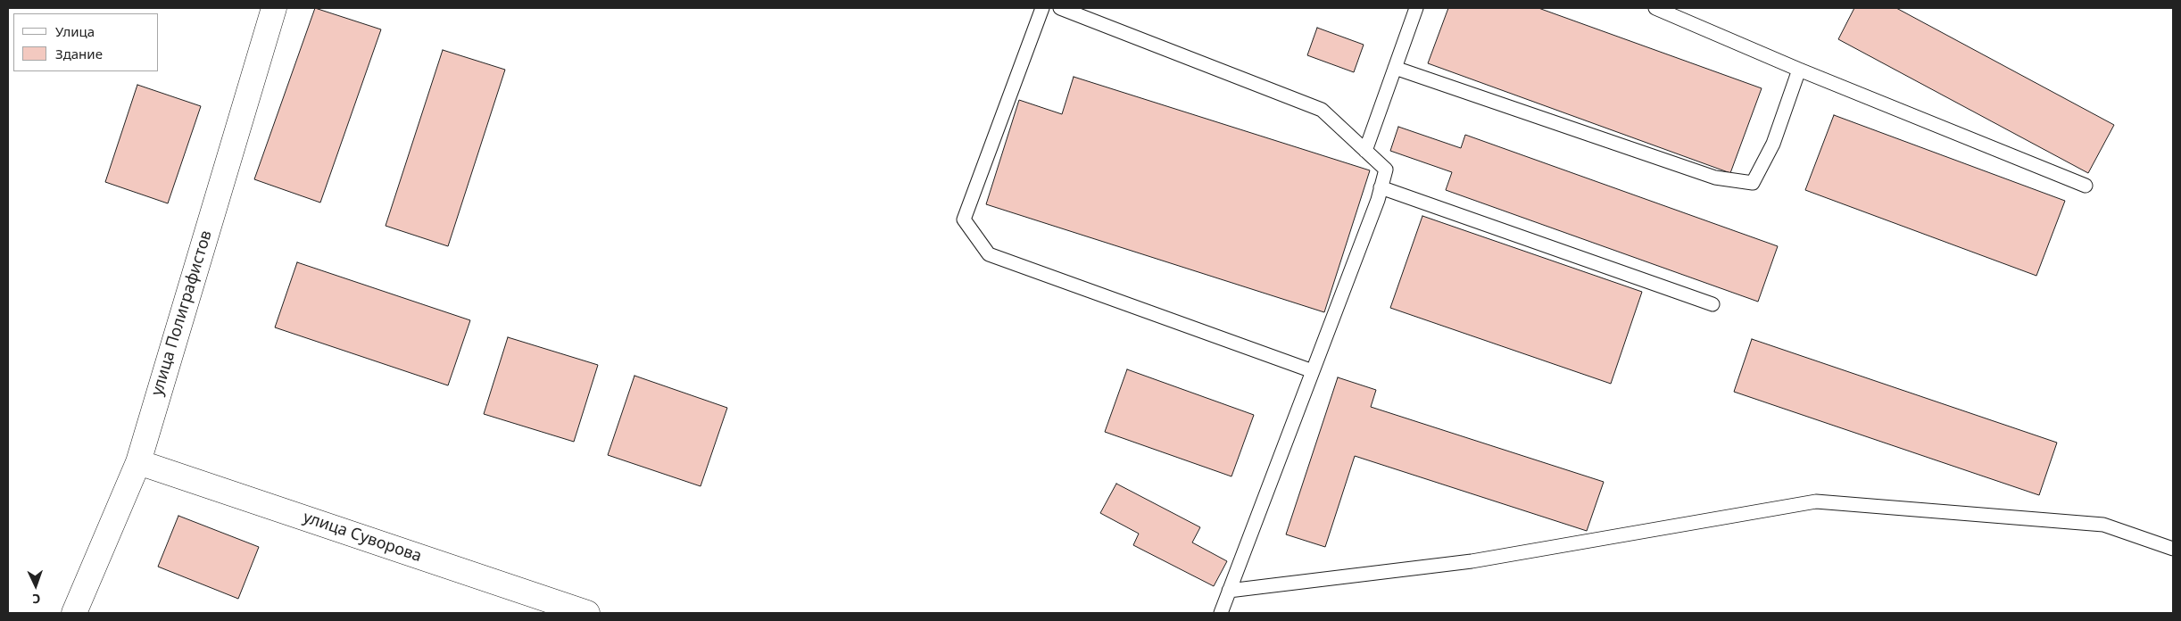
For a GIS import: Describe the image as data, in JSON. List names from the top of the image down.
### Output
{
  "streets": {
    "street": ["улица Полиграфистов", "улица Суворова"]
  },
  "crossings": [
    ["улица Полиграфистов", "улица Суворова"]
  ],
  "legend": ["Улица", "Здание"],
  "north": "bottom"
}
